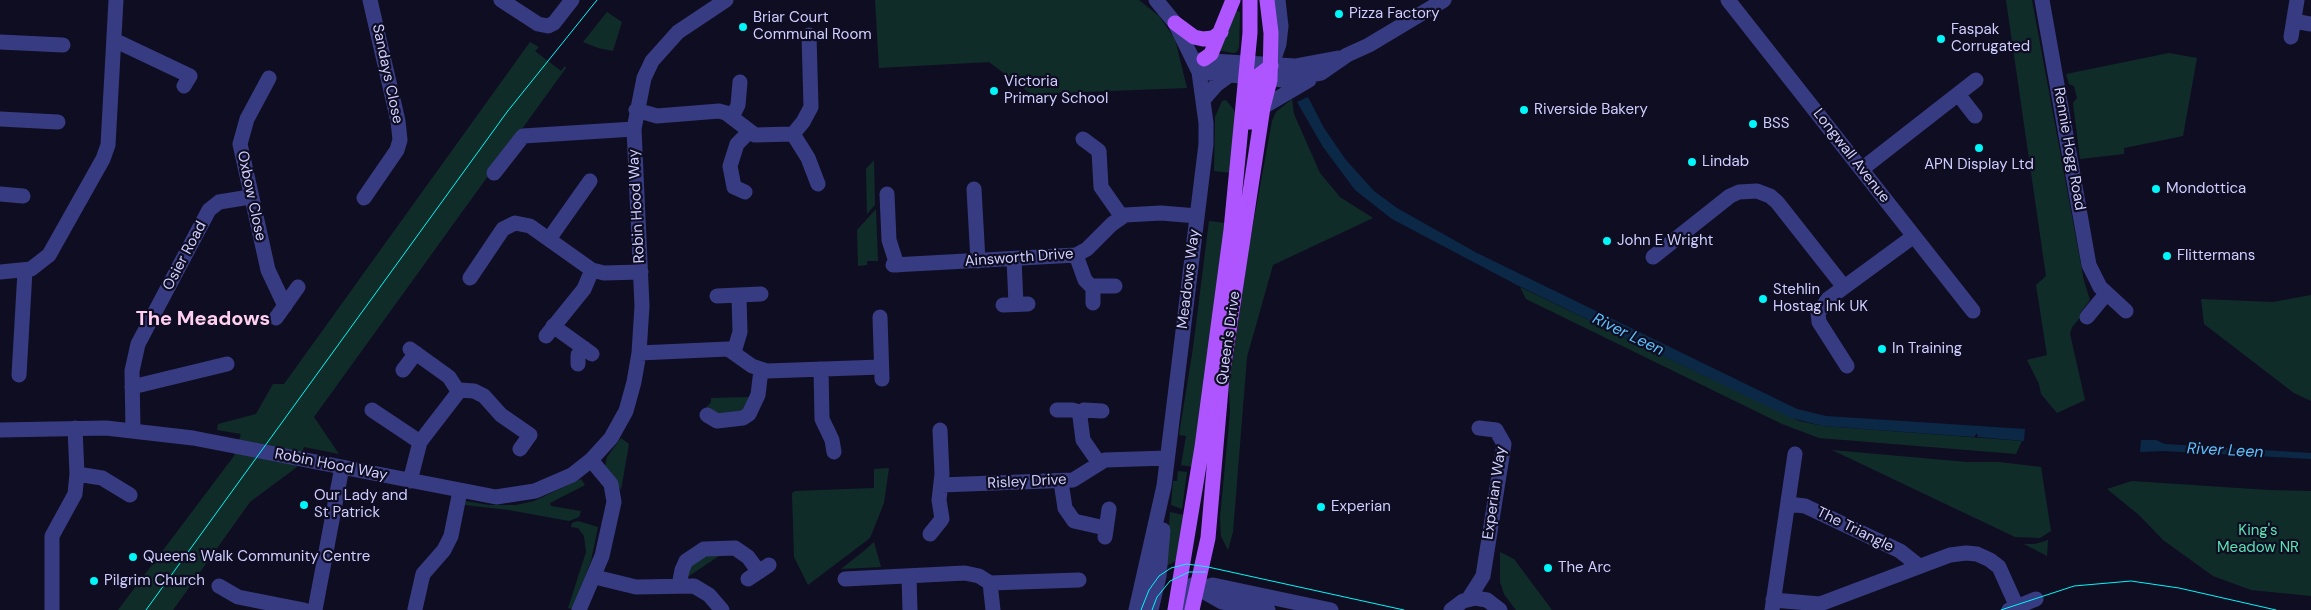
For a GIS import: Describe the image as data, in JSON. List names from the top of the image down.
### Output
{
  "streets": {
    "main road": ["Queen's Drive"],
    "street": [
      "Sandays Close",
      "Rennie Hogg Road",
      "Longwall Avenue",
      "Oxbow Close",
      "Robin Hood Way",
      "Osier Road",
      "Ainsworth Drive",
      "Meadows Way",
      "Risley Drive",
      "Experian Way",
      "The Triangle"
    ]
  },
  "crossings": [
    ["Oxbow Close", "Osier Road"],
    ["Robin Hood Way", "Osier Road"],
    ["Meadows Way", "Risley Drive"]
  ],
  "districts": ["The Meadows"],
  "water": ["River Leen"],
  "parks": ["King's Meadow NR"],
  "places": [
    "Pizza Factory",
    "Briar Court Communal Room",
    "Faspak Corrugated",
    "Victoria Primary School",
    "Riverside Bakery",
    "BSS",
    "APN Display Ltd",
    "Lindab",
    "Mondottica",
    "John E Wright",
    "Flittermans",
    "Stehlin Hostag Ink UK",
    "In Training",
    "Our Lady and St Patrick",
    "Experian",
    "Queens Walk Community Centre",
    "The Arc",
    "Pilgrim Church"
  ]
}
